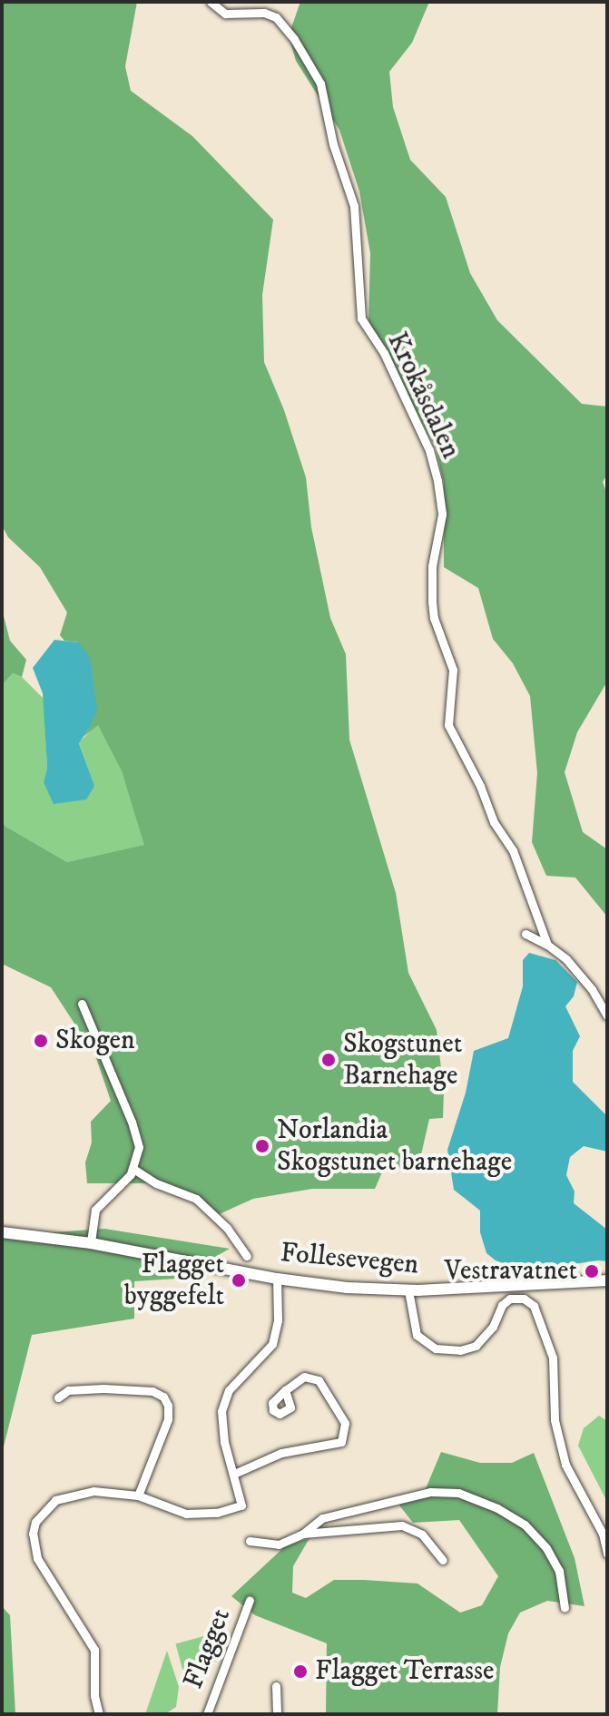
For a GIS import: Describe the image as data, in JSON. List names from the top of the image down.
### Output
{
  "streets": {
    "main road": ["Follesevegen"],
    "street": ["Krokåsdalen", "Flagget"]
  },
  "places": [
    "Skogen",
    "Skogstunet Barnehage",
    "Norlandia Skogstunet barnehage",
    "Vestravatnet",
    "Flagget byggefelt",
    "Flagget Terrasse"
  ]
}
